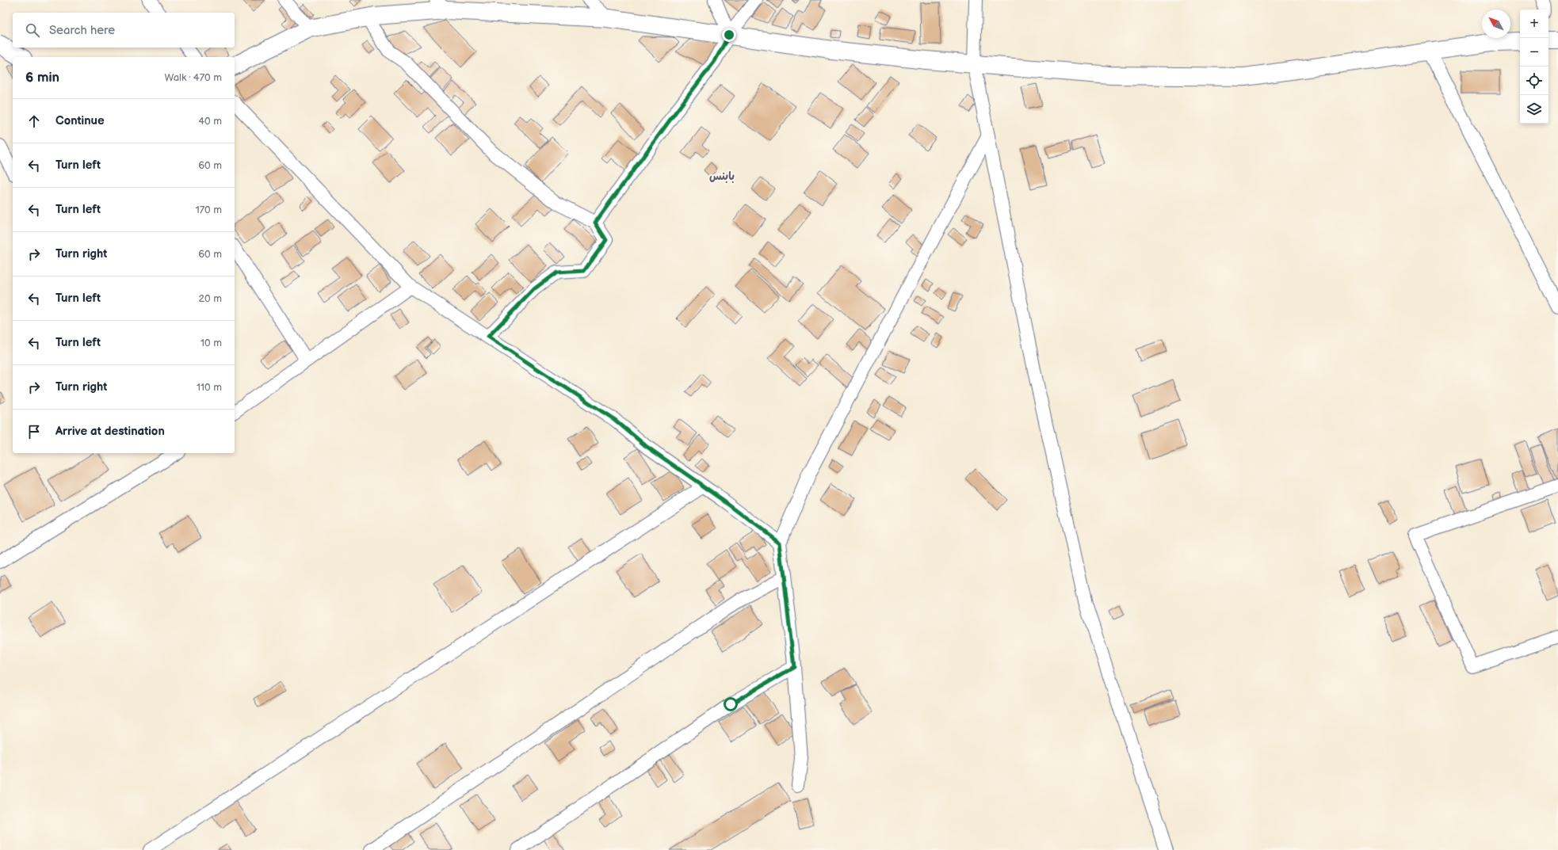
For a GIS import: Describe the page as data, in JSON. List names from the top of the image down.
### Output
{
  "districts": ["بابنس"],
  "north": "top left",
  "page": {
    "map_buttons": ["+", "−"],
    "search": "Search here",
    "heading": ["6 min", "Walk · 470 m"],
    "list": [
      ["Continue", "40 m"],
      ["Turn left", "60 m"],
      ["Turn left", "170 m"],
      ["Turn right", "60 m"],
      ["Turn left", "20 m"],
      ["Turn left", "10 m"],
      ["Turn right", "110 m"],
      "Arrive at destination"
    ]
  }
}
